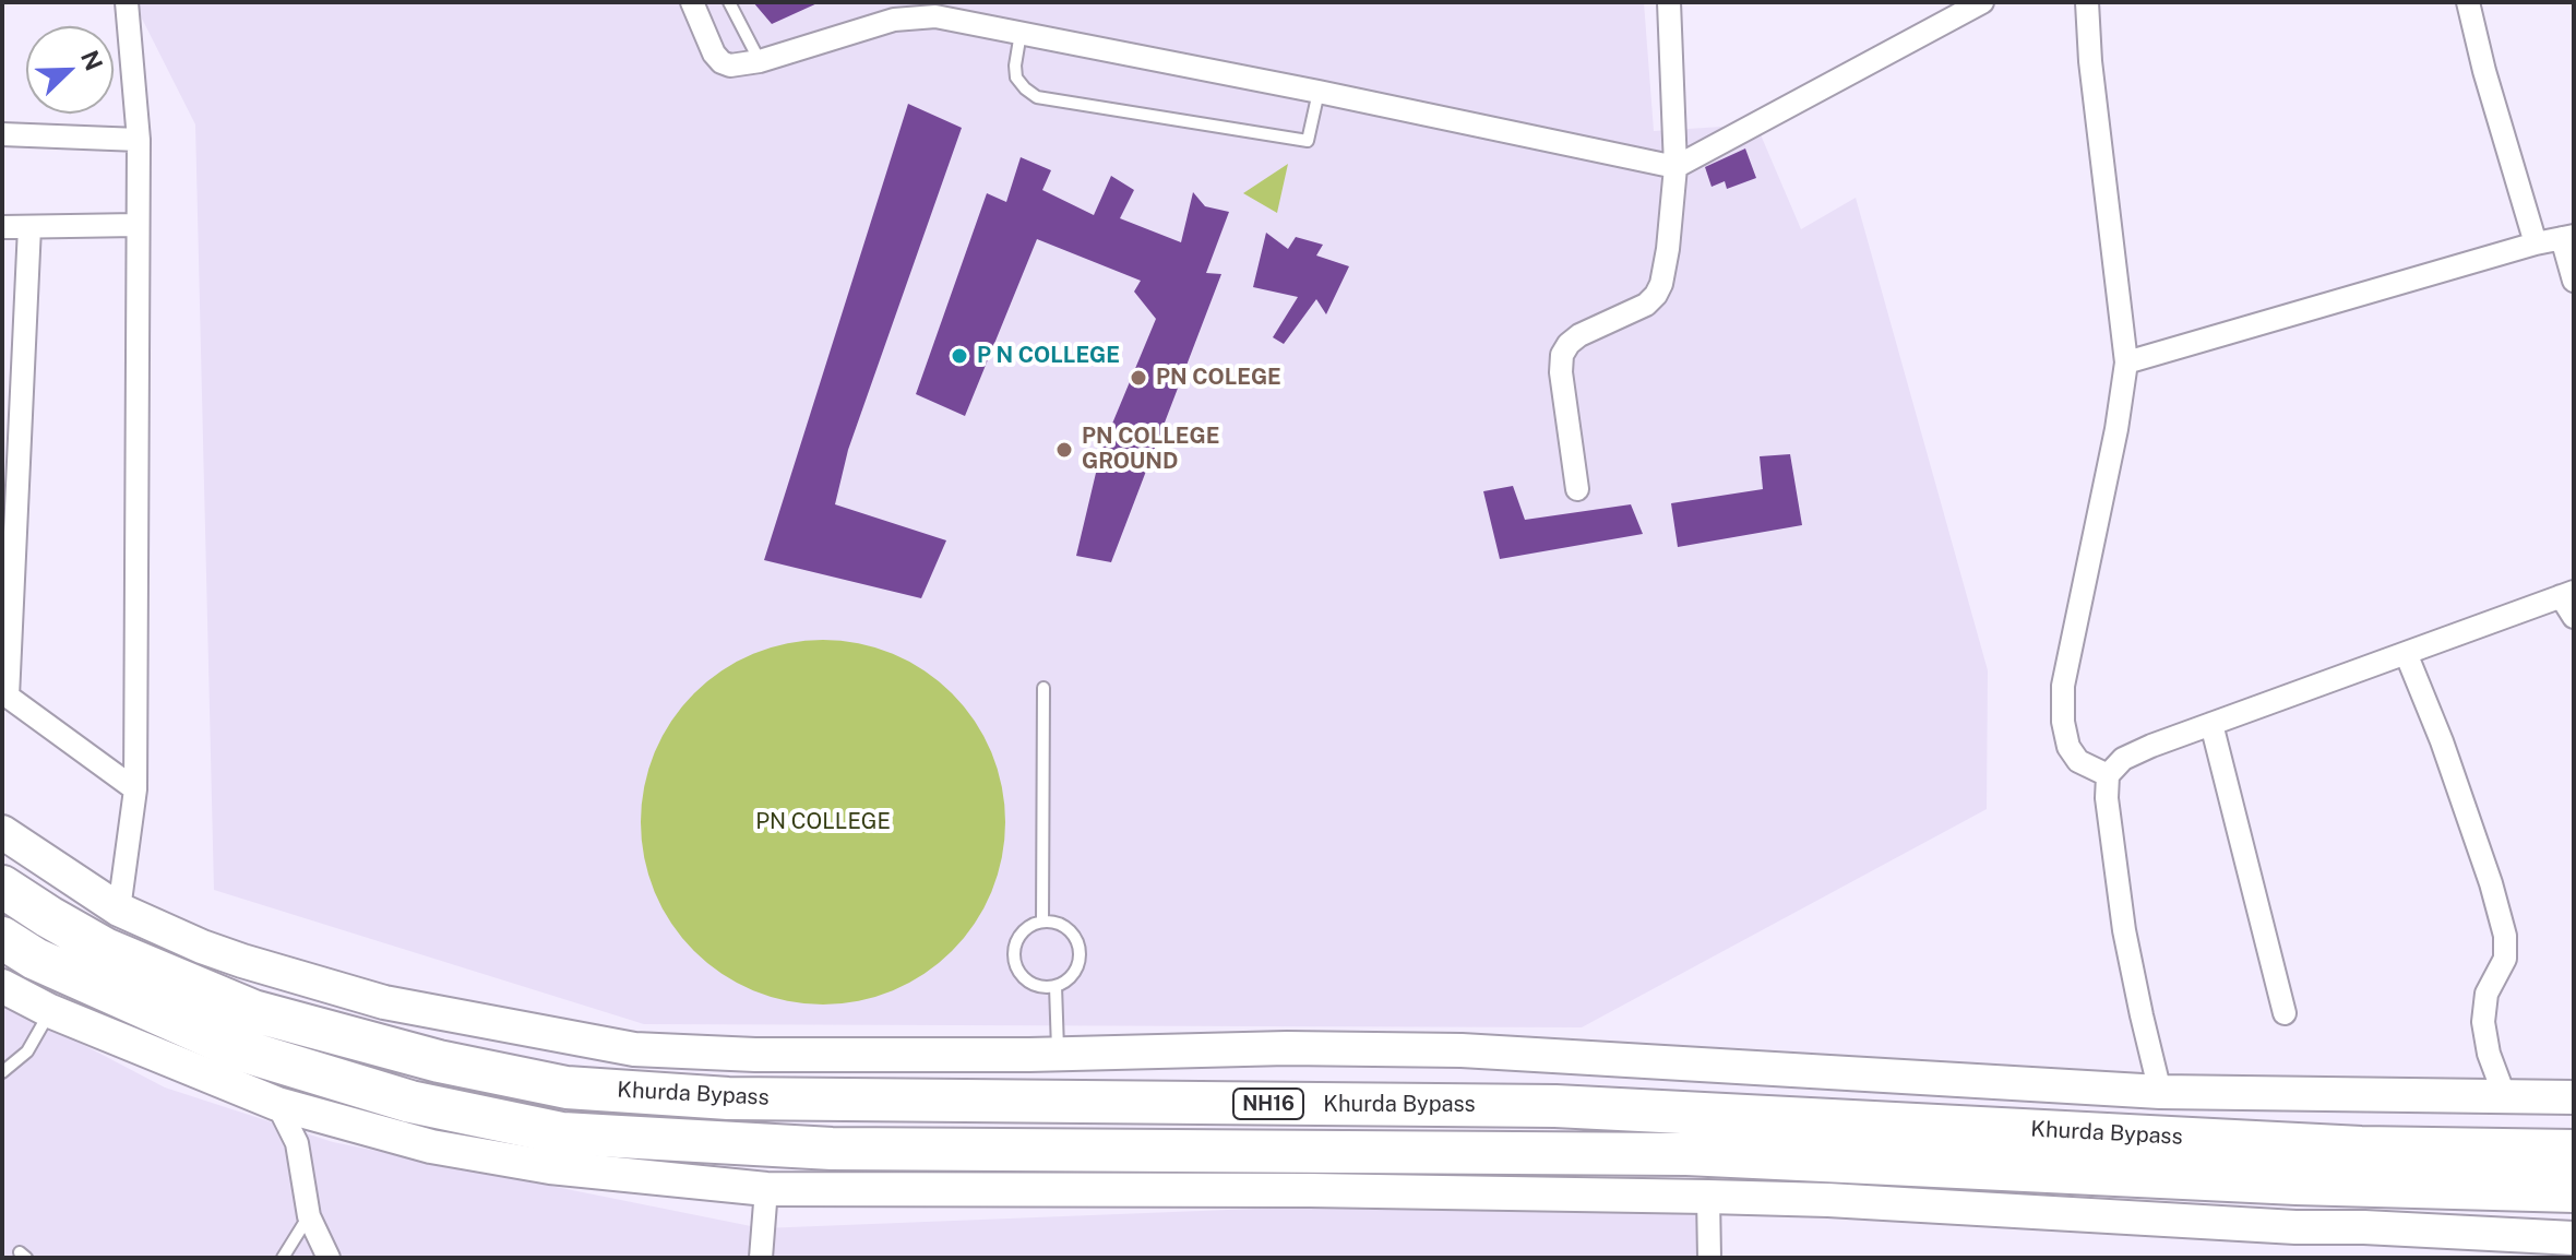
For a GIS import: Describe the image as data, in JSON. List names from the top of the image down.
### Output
{
  "streets": {
    "highway": ["Khurda Bypass", "NH16"]
  },
  "parks": ["PN COLLEGE"],
  "places": ["P N COLLEGE", "PN COLEGE", "PN COLLEGE GROUND"],
  "north": "top right"
}
